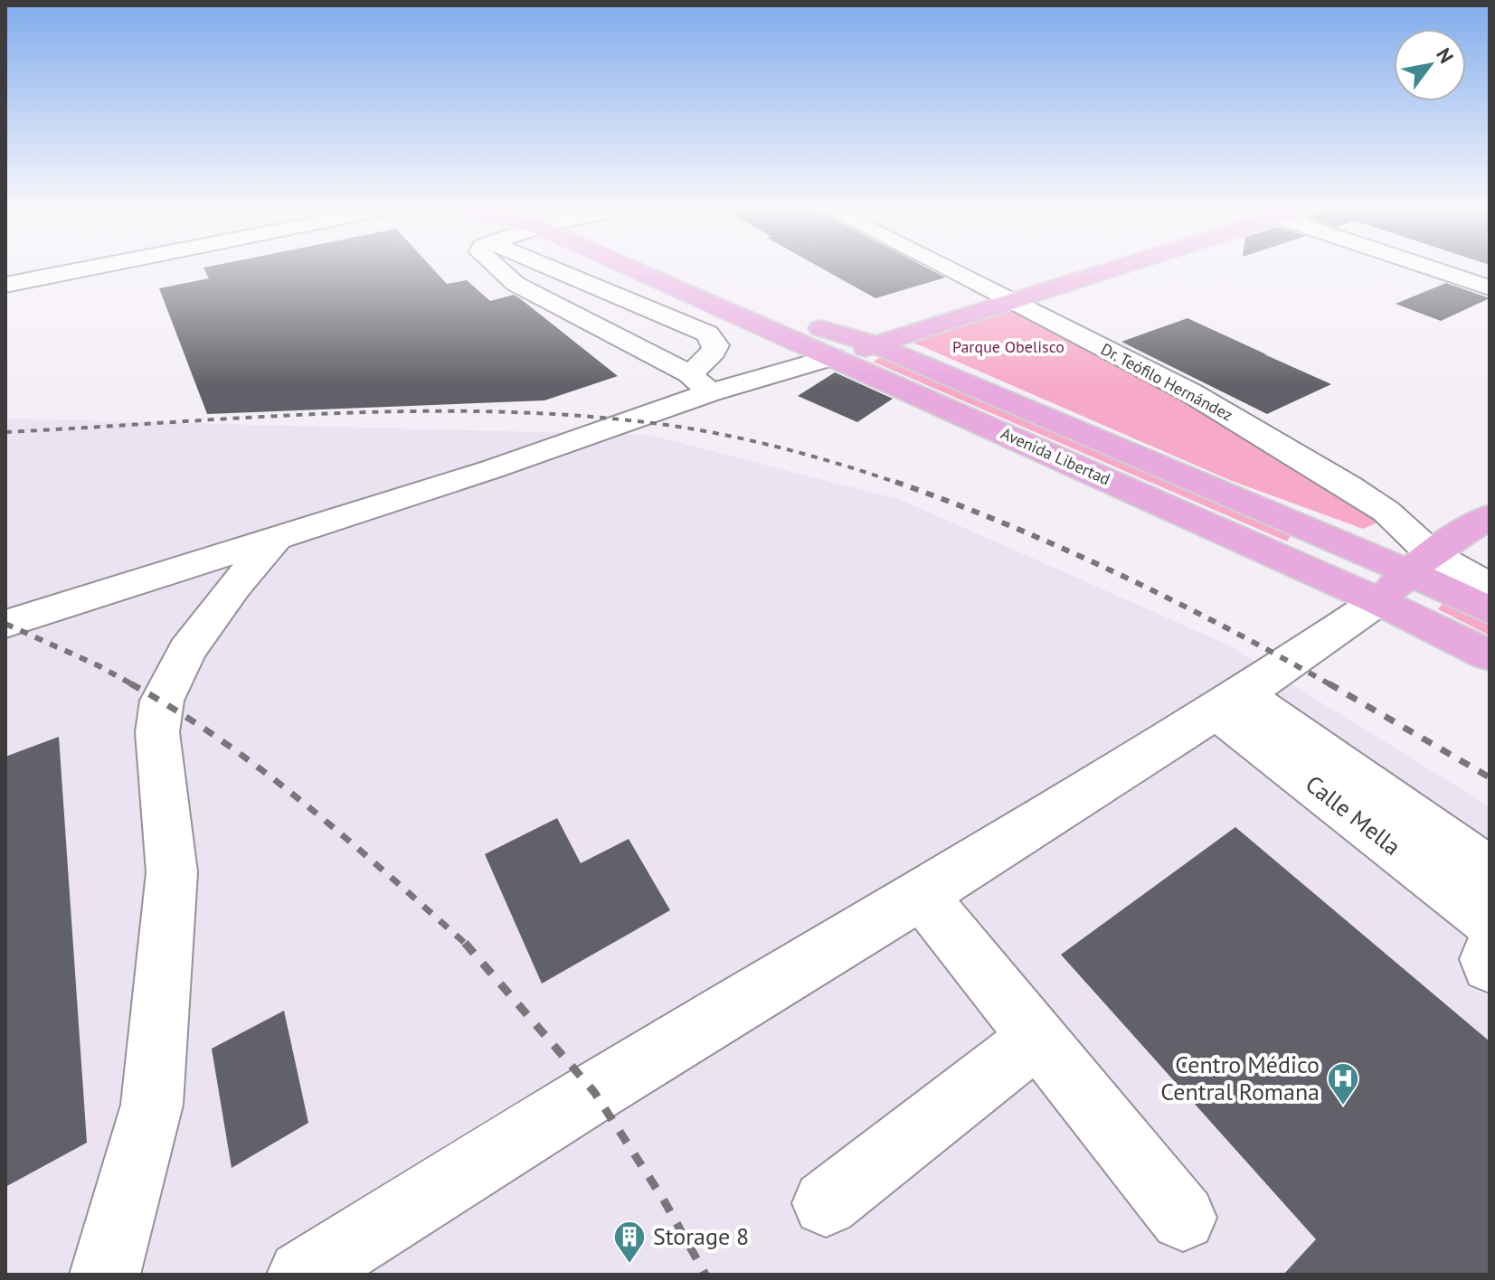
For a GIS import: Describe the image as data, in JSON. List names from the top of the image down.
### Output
{
  "streets": {
    "main road": ["Avenida Libertad"],
    "street": ["Dr. Teófilo Hernández", "Calle Mella"]
  },
  "crossings": [
    ["Dr. Teófilo Hernández", "Avenida Libertad"]
  ],
  "parks": ["Parque Obelisco"],
  "places": {
    "hospital": ["Centro Médico Central Romana"],
    "building": ["Storage 8"]
  },
  "north": "top right"
}
